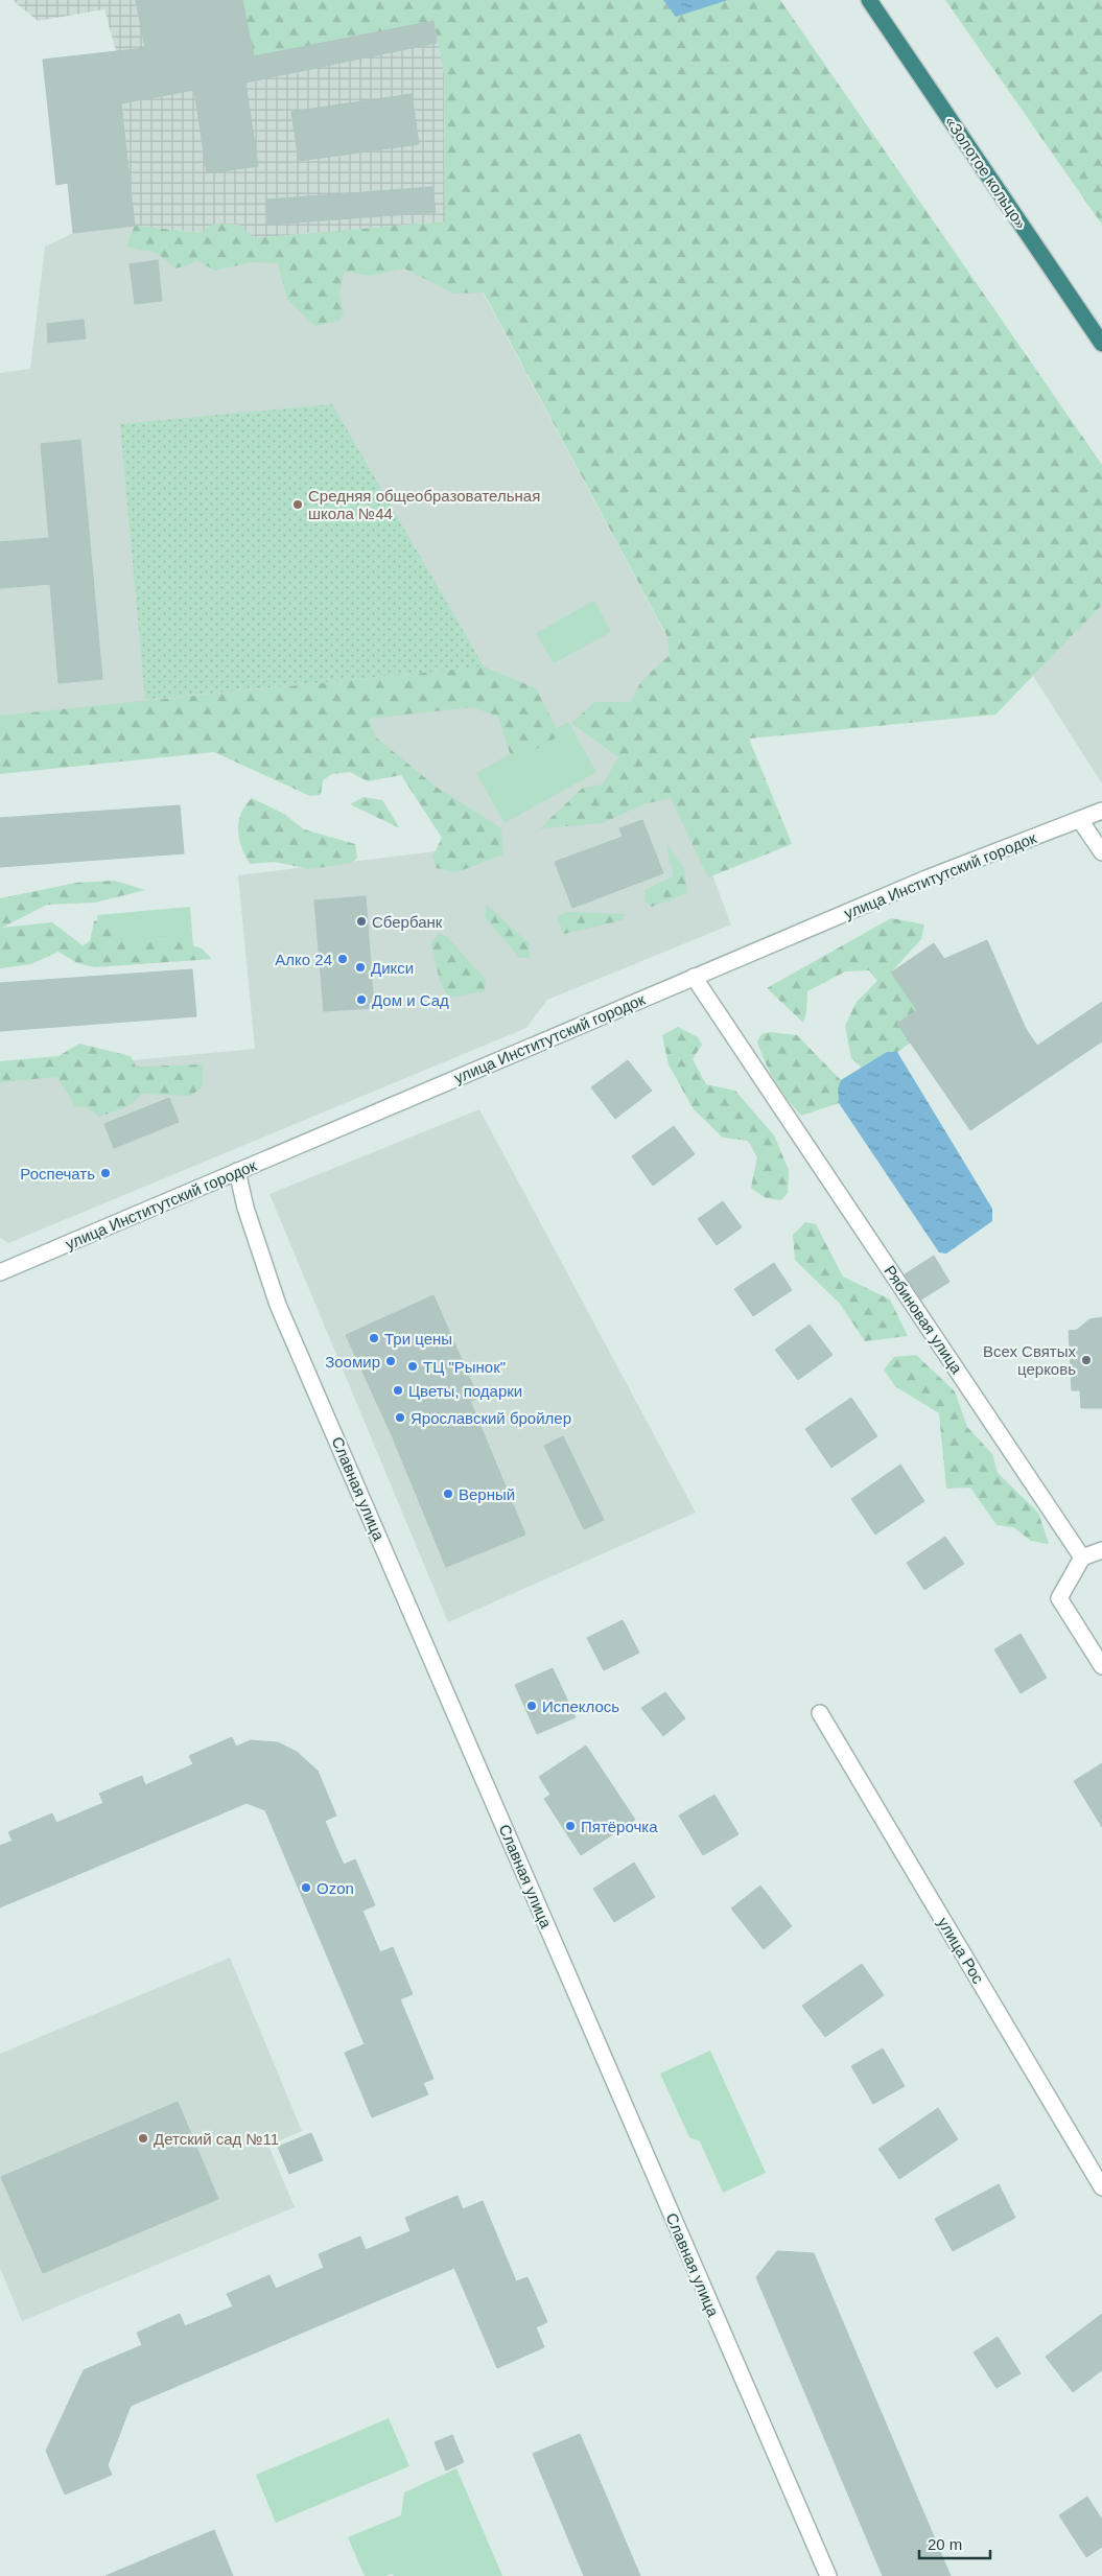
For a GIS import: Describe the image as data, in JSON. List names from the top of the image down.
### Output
{
  "streets": {
    "highway": ["«Золотое кольцо»"],
    "street": [
      "улица Институтский городок",
      "Рябиновая улица",
      "Славная улица",
      "улица Рос"
    ]
  },
  "crossings": [
    ["улица Институтский городок", "Рябиновая улица"],
    ["улица Институтский городок", "Славная улица"]
  ],
  "places": [
    "Средняя общеобразовательная школа №44",
    "Сбербанк",
    "Алко 24",
    "Дикси",
    "Дом и Сад",
    "Роспечать",
    "Три цены",
    "Всех Святых церковь",
    "Зоомир",
    "ТЦ \"Рынок\"",
    "Цветы, подарки",
    "Ярославский бройлер",
    "Верный",
    "Испеклось",
    "Пятёрочка",
    "Ozon",
    "Детский сад №11"
  ],
  "scale_bar": "20 m"
}
